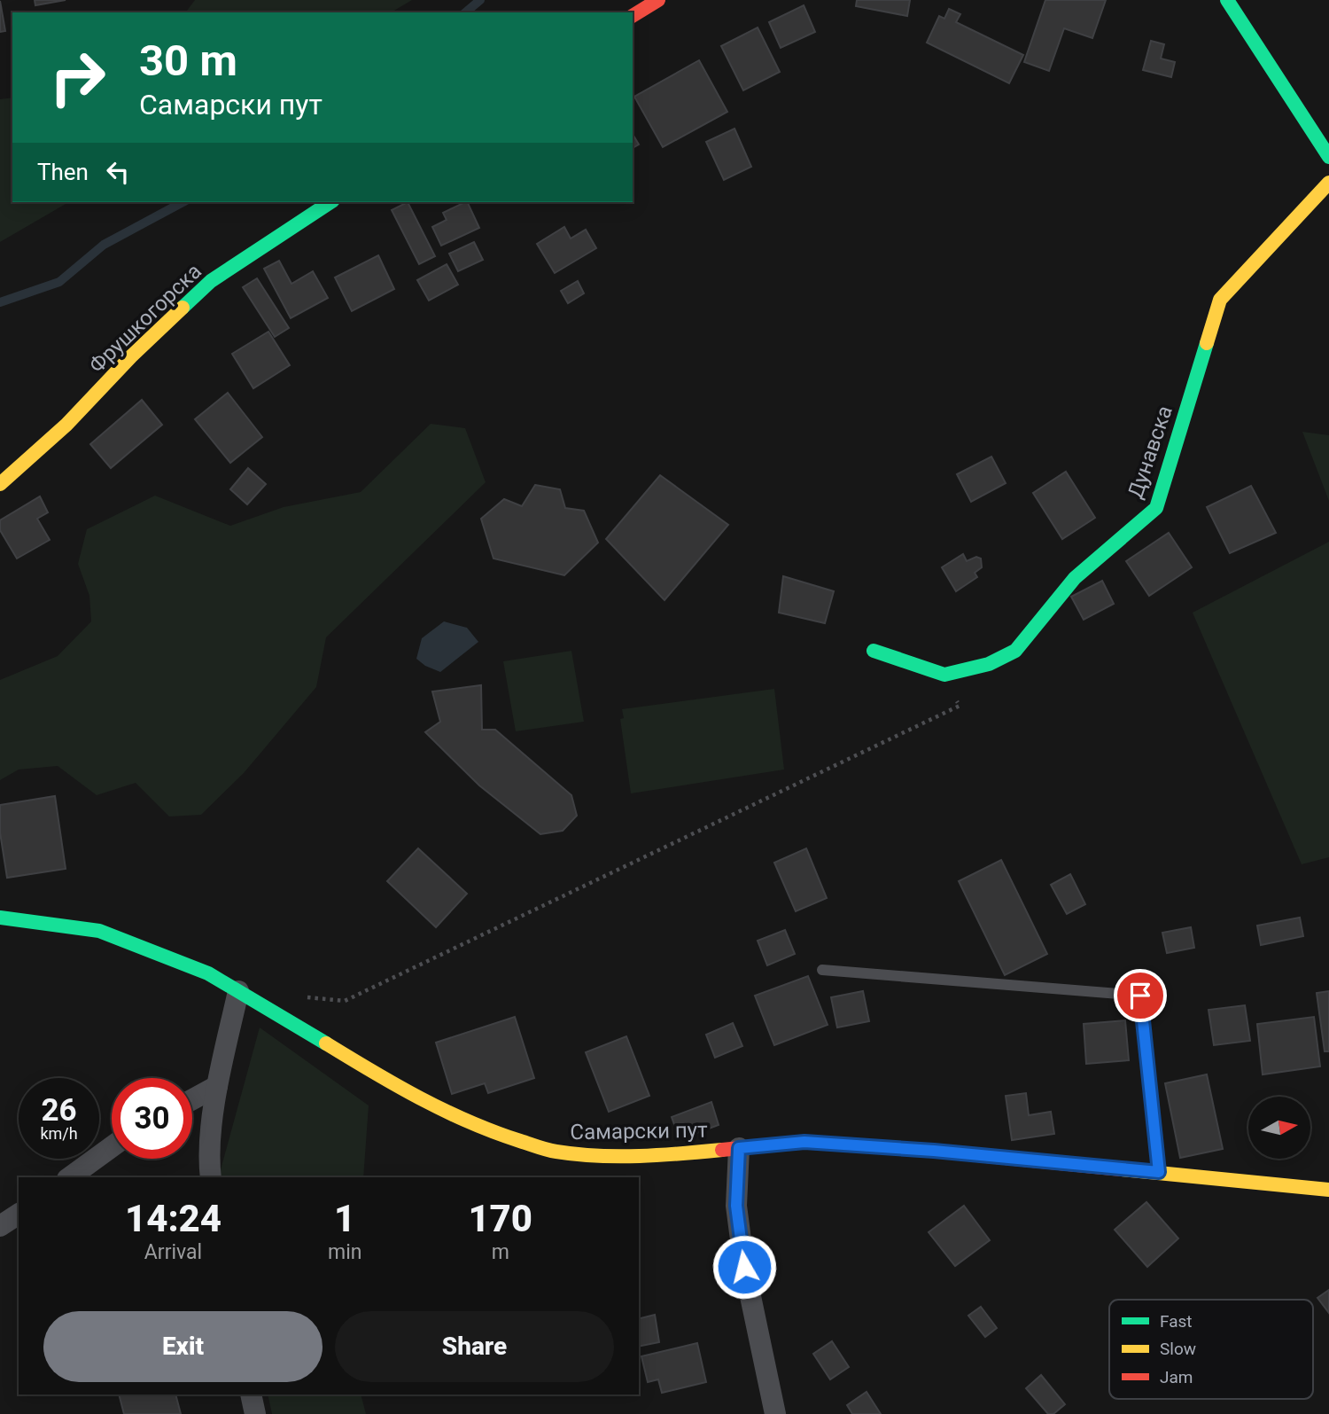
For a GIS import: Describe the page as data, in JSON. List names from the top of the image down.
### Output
{
  "streets": {
    "street": ["Фрушкогорска", "Дунавска", "Самарски пут"]
  },
  "legend": ["Fast", "Slow", "Jam"],
  "north": "right",
  "page": {
    "turn": ["30 m", "Самарски пут"],
    "then": "Then",
    "speed": "26 km/h",
    "limit": "30",
    "eta": [
      "14:24",
      "Arrival",
      "1",
      "min",
      "170",
      "m"
    ],
    "buttons": ["Exit", "Share"]
  }
}
